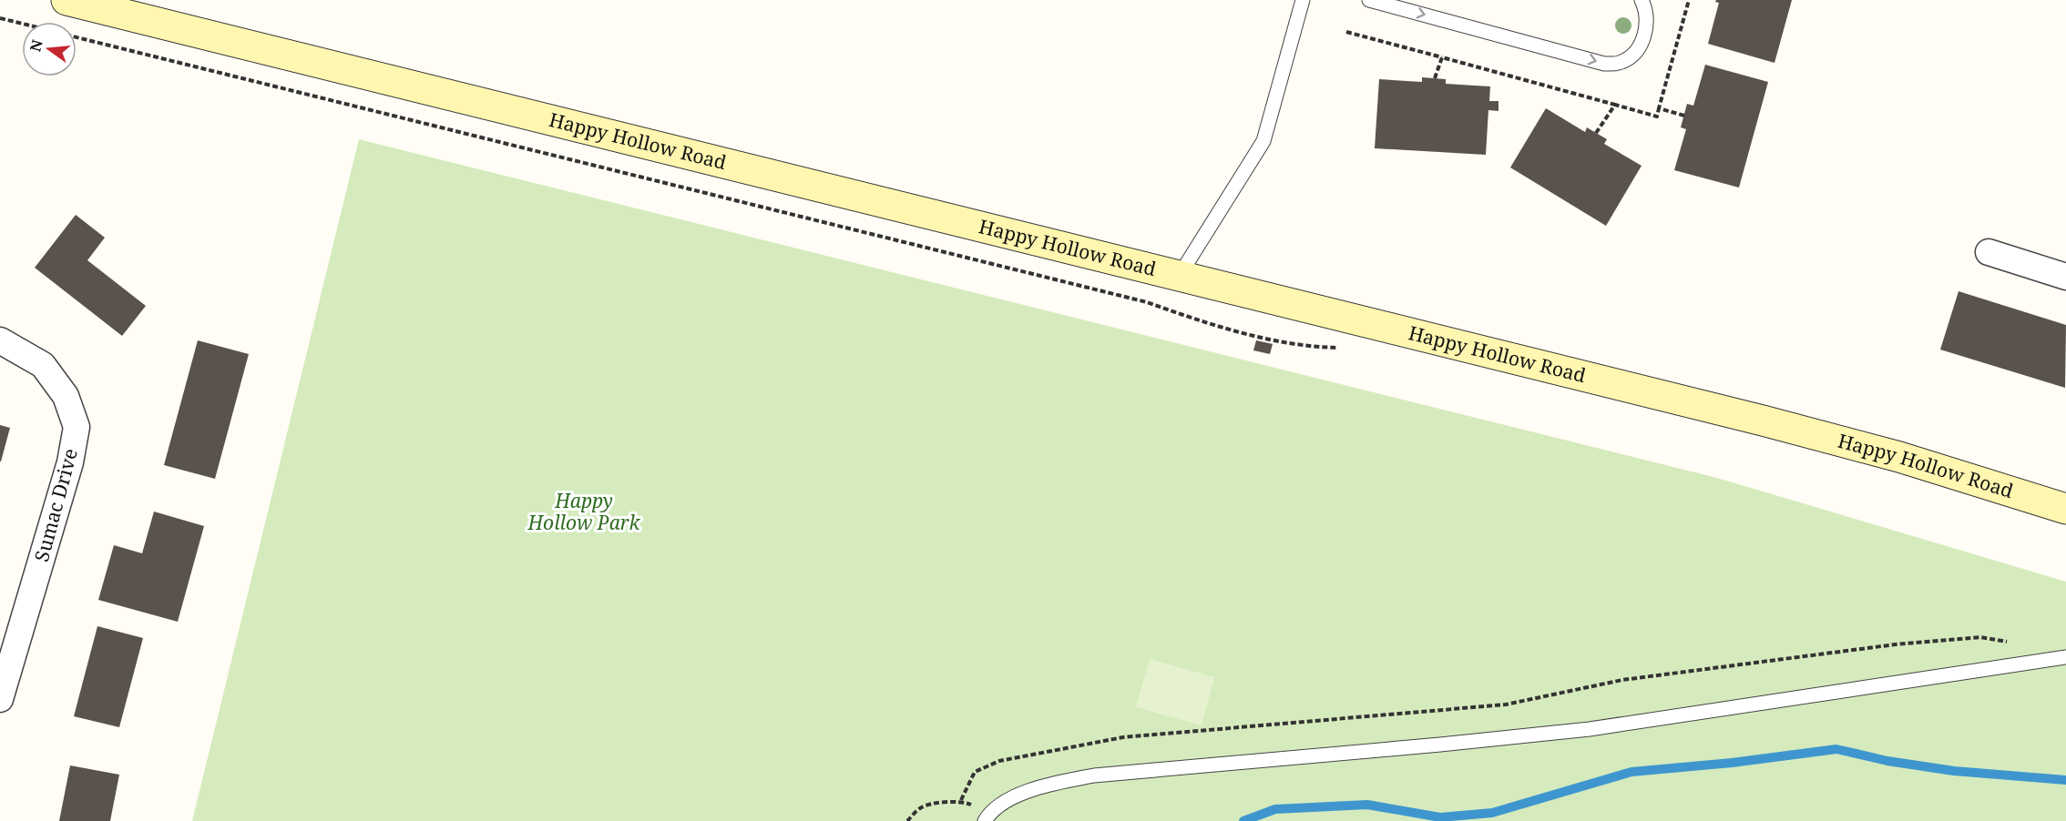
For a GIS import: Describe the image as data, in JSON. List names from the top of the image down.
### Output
{
  "streets": {
    "main road": ["Happy Hollow Road"],
    "street": ["Sumac Drive"]
  },
  "parks": ["Happy Hollow Park"],
  "north": "left"
}
